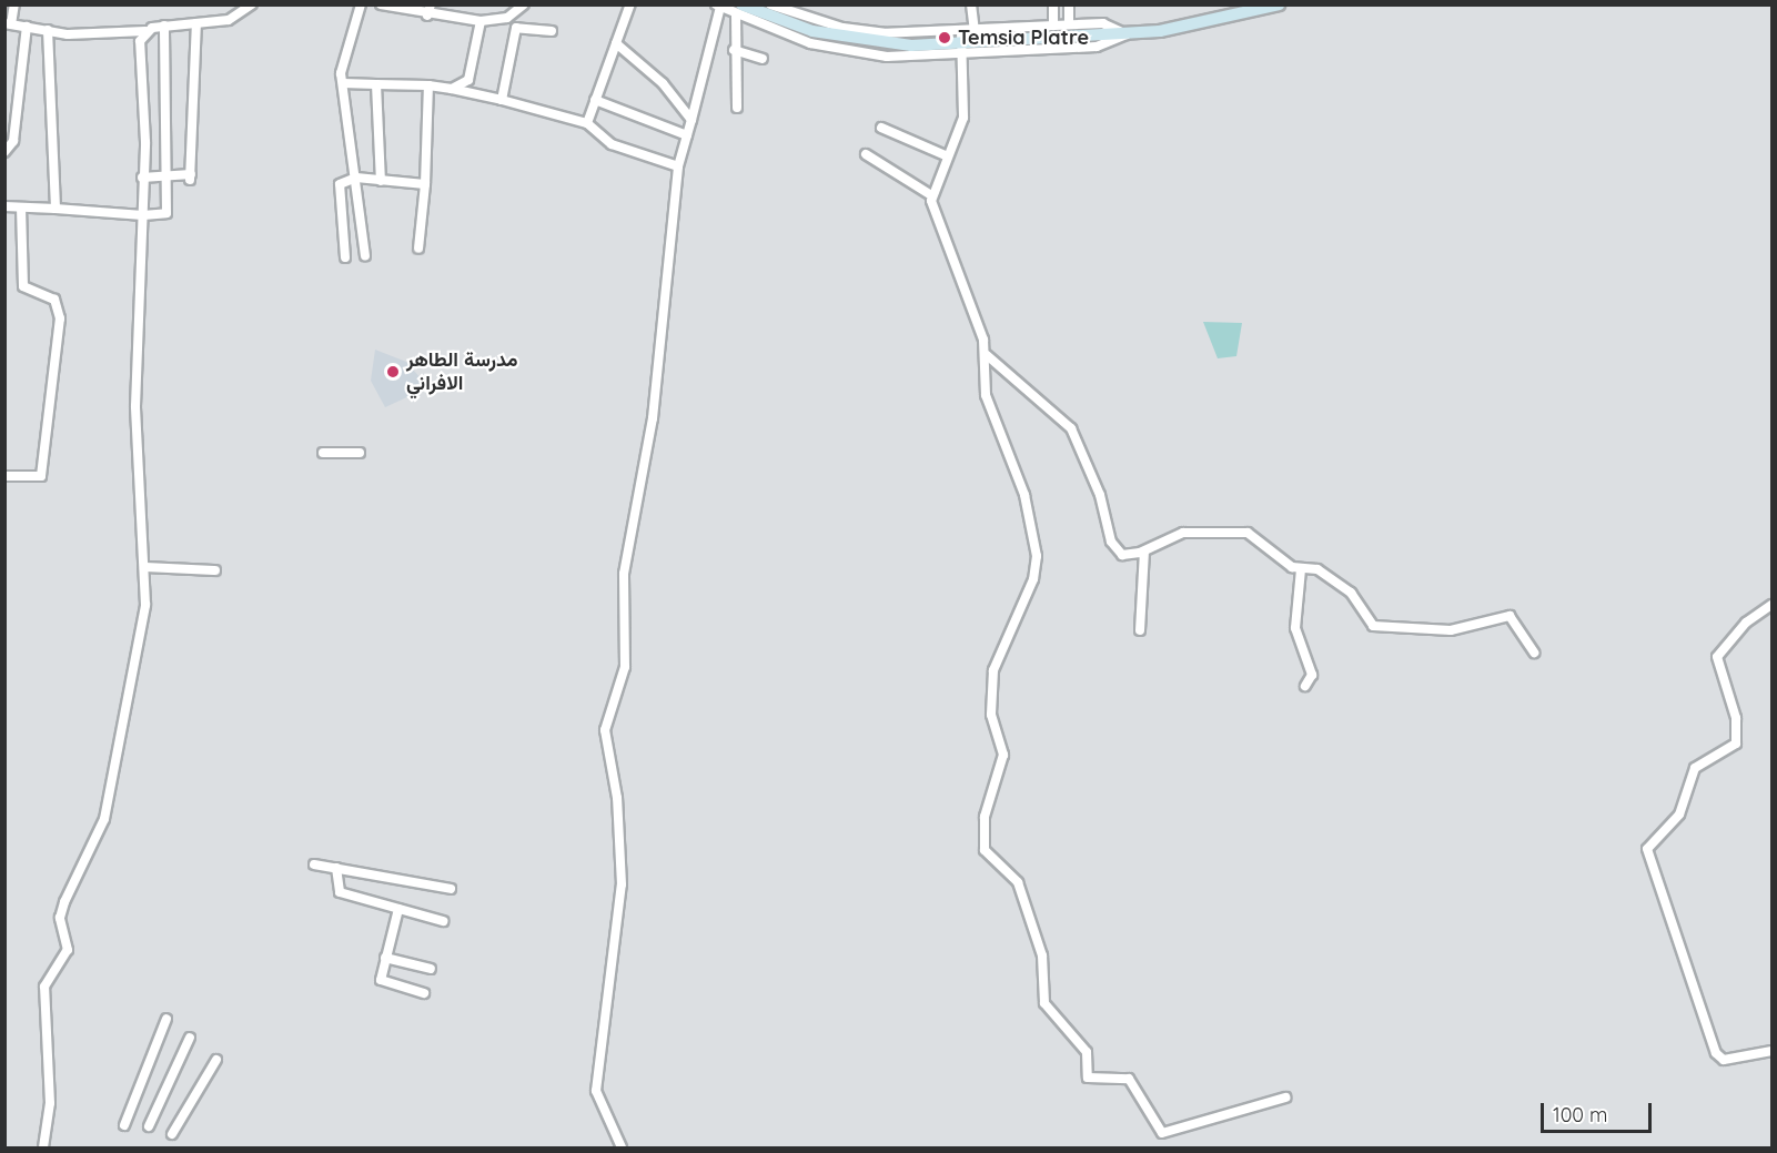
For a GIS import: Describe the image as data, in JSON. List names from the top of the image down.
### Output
{
  "places": ["Temsia Platre", "مدرسة الطاهر الافراني"],
  "scale_bar": "100 m"
}
